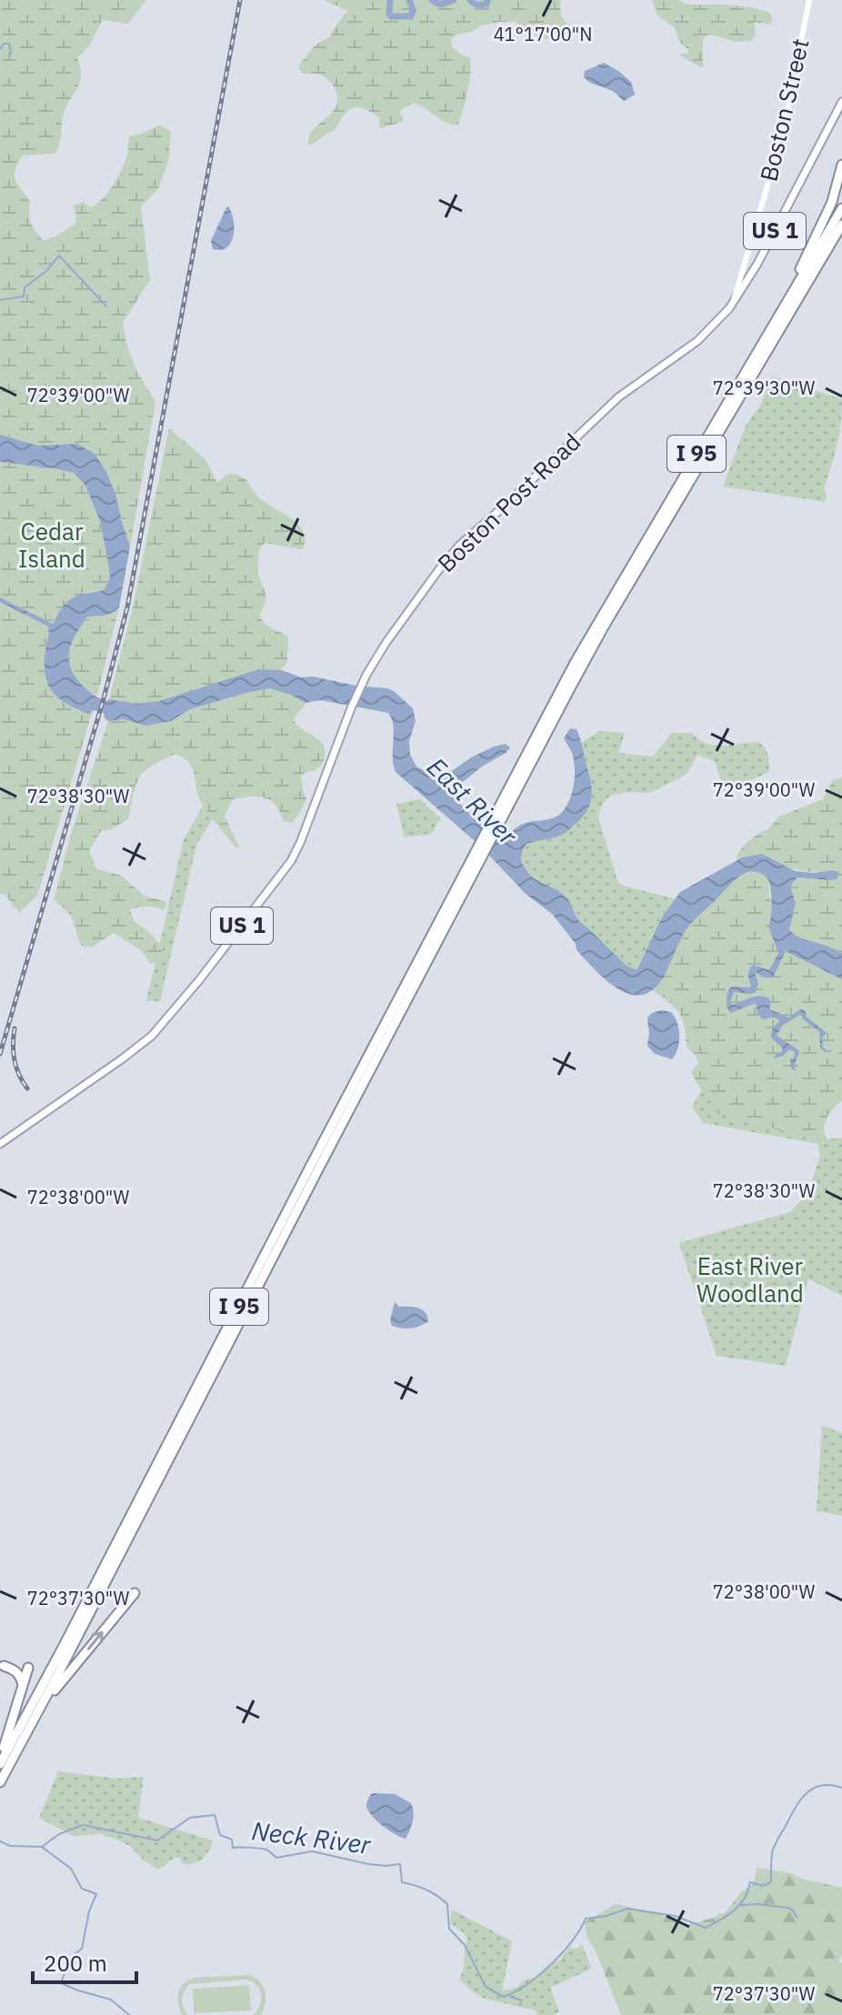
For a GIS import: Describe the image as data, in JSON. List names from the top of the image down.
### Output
{
  "streets": {
    "highway": ["I 95"],
    "main road": ["Boston Street", "US 1", "Boston Post Road"]
  },
  "crossings": [
    ["Boston Street", "Boston Post Road"]
  ],
  "water": ["East River", "Neck River"],
  "parks": ["Cedar Island", "East River Woodland"],
  "scale_bar": "200 m",
  "coordinates": [
    "41°17'00\"N",
    "72°39'30\"W",
    "72°39'00\"W",
    "72°38'30\"W",
    "72°38'00\"W",
    "72°37'30\"W"
  ]
}
